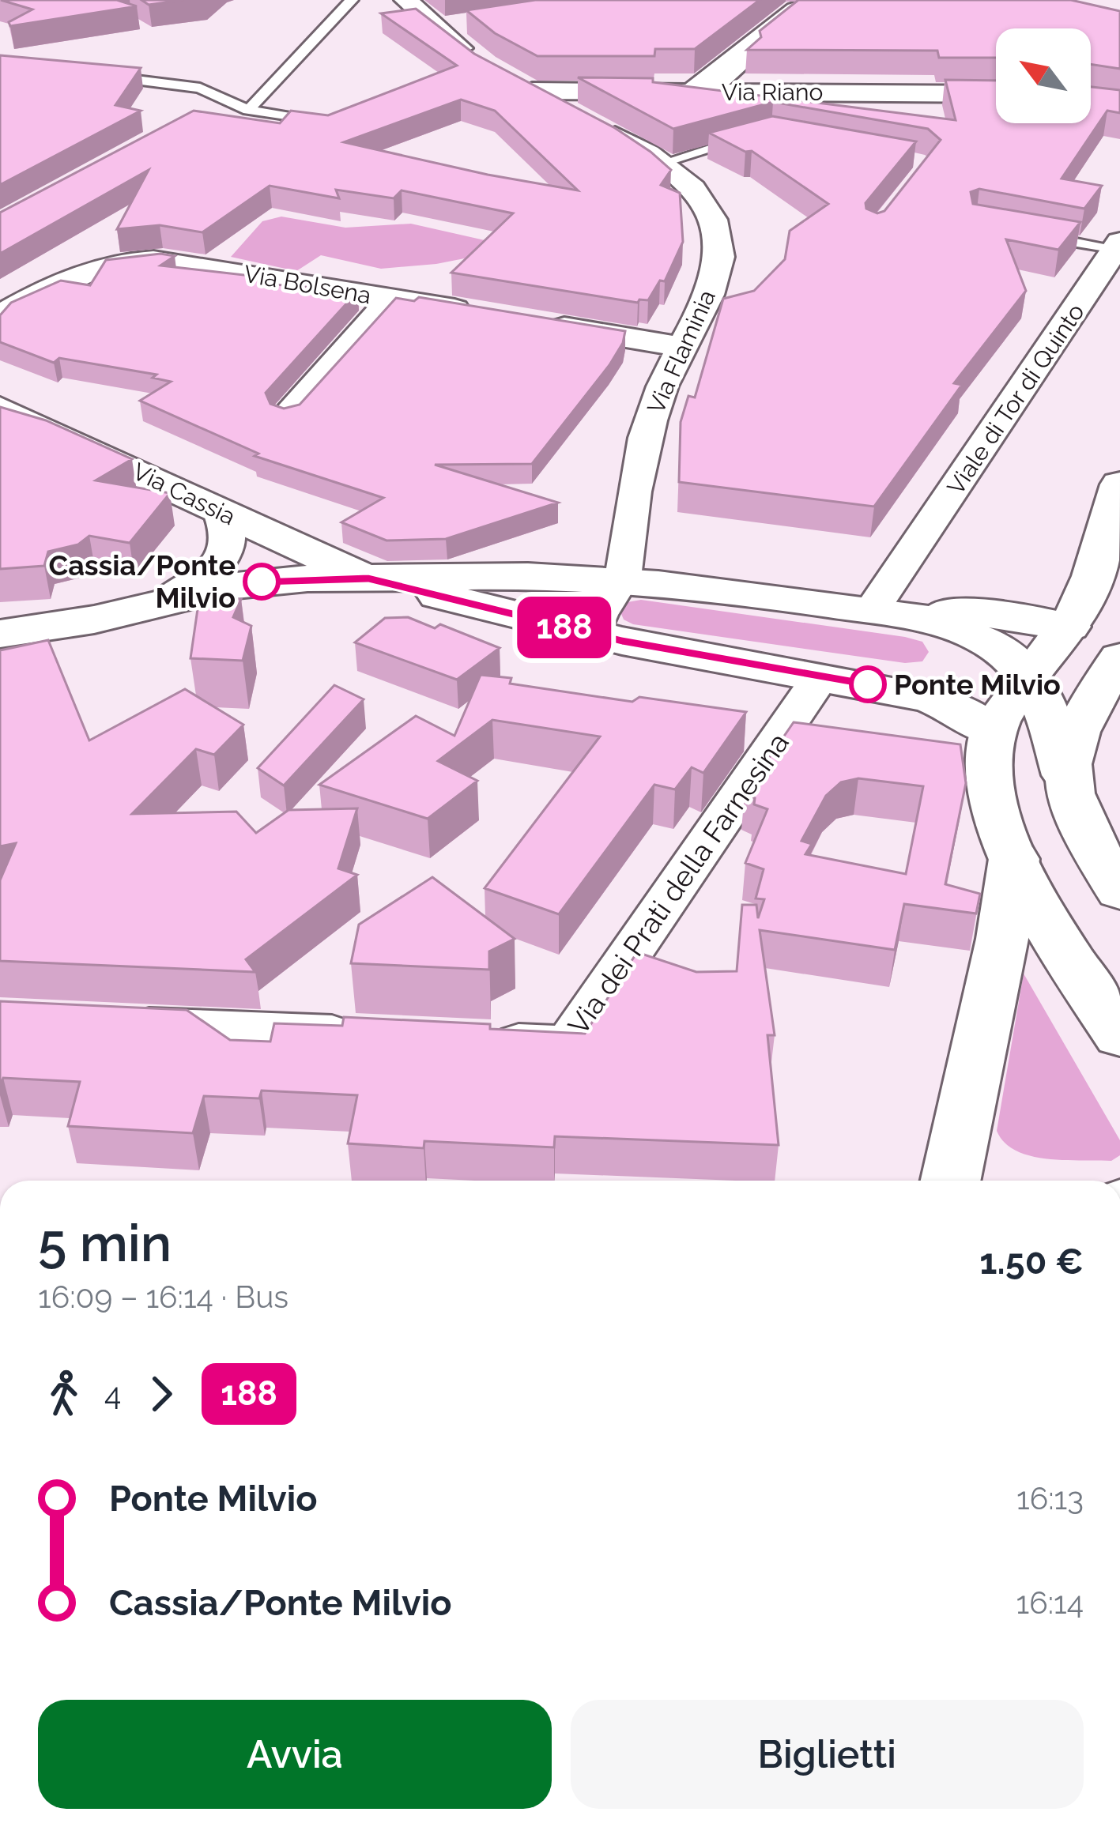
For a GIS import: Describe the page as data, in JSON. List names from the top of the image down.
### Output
{
  "streets": {
    "street": [
      "Via Riano",
      "Via Bolsena",
      "Via Flaminia",
      "Viale di Tor di Quinto",
      "Via Cassia",
      "Via dei Prati della Farnesina"
    ]
  },
  "crossings": [
    ["Via Riano", "Via Flaminia"]
  ],
  "places": ["Cassia/Ponte Milvio", "Ponte Milvio"],
  "lines": ["bus line 188"],
  "north": "top left",
  "page": {
    "on_map": "188",
    "heading": ["5 min", "16:09 – 16:14 · Bus", "1.50 €"],
    "legs": ["4", "188"],
    "list": [
      {
        "name": "Ponte Milvio",
        "value": "16:13"
      },
      {
        "name": "Cassia/Ponte Milvio",
        "value": "16:14"
      }
    ],
    "buttons": ["Avvia", "Biglietti"]
  }
}
